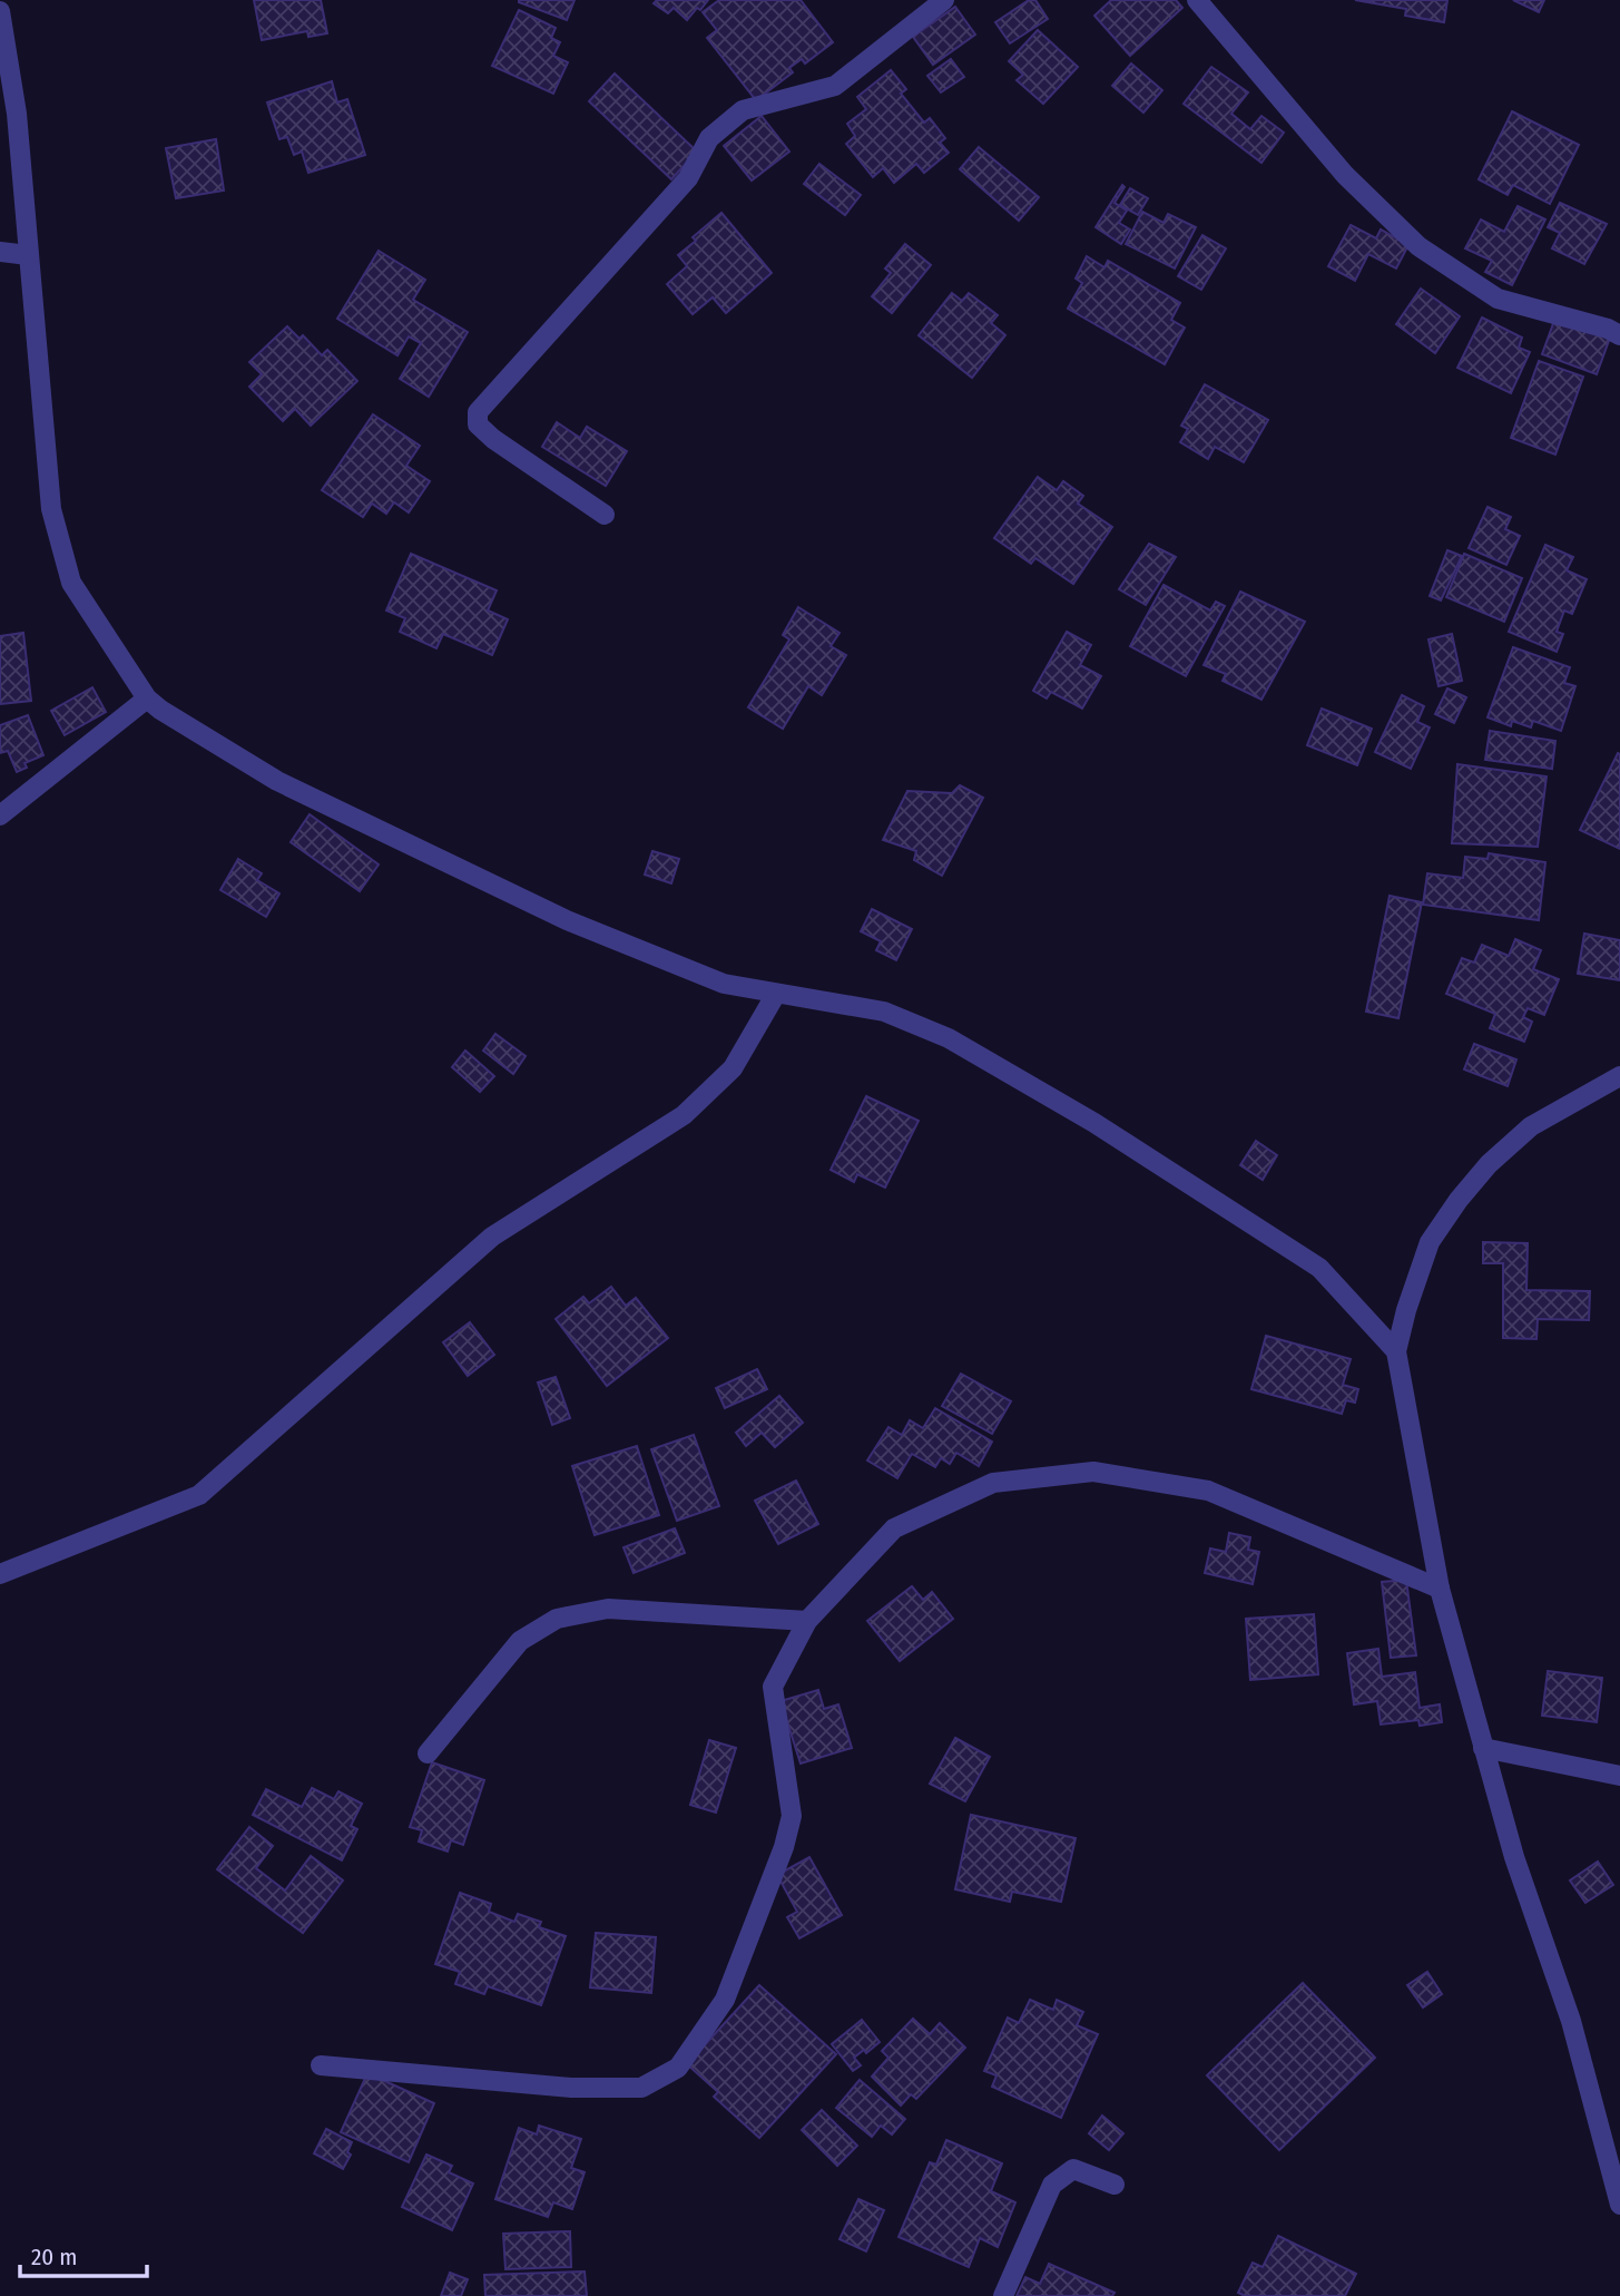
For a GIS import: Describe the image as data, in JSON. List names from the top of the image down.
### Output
{
  "scale_bar": "20 m"
}
